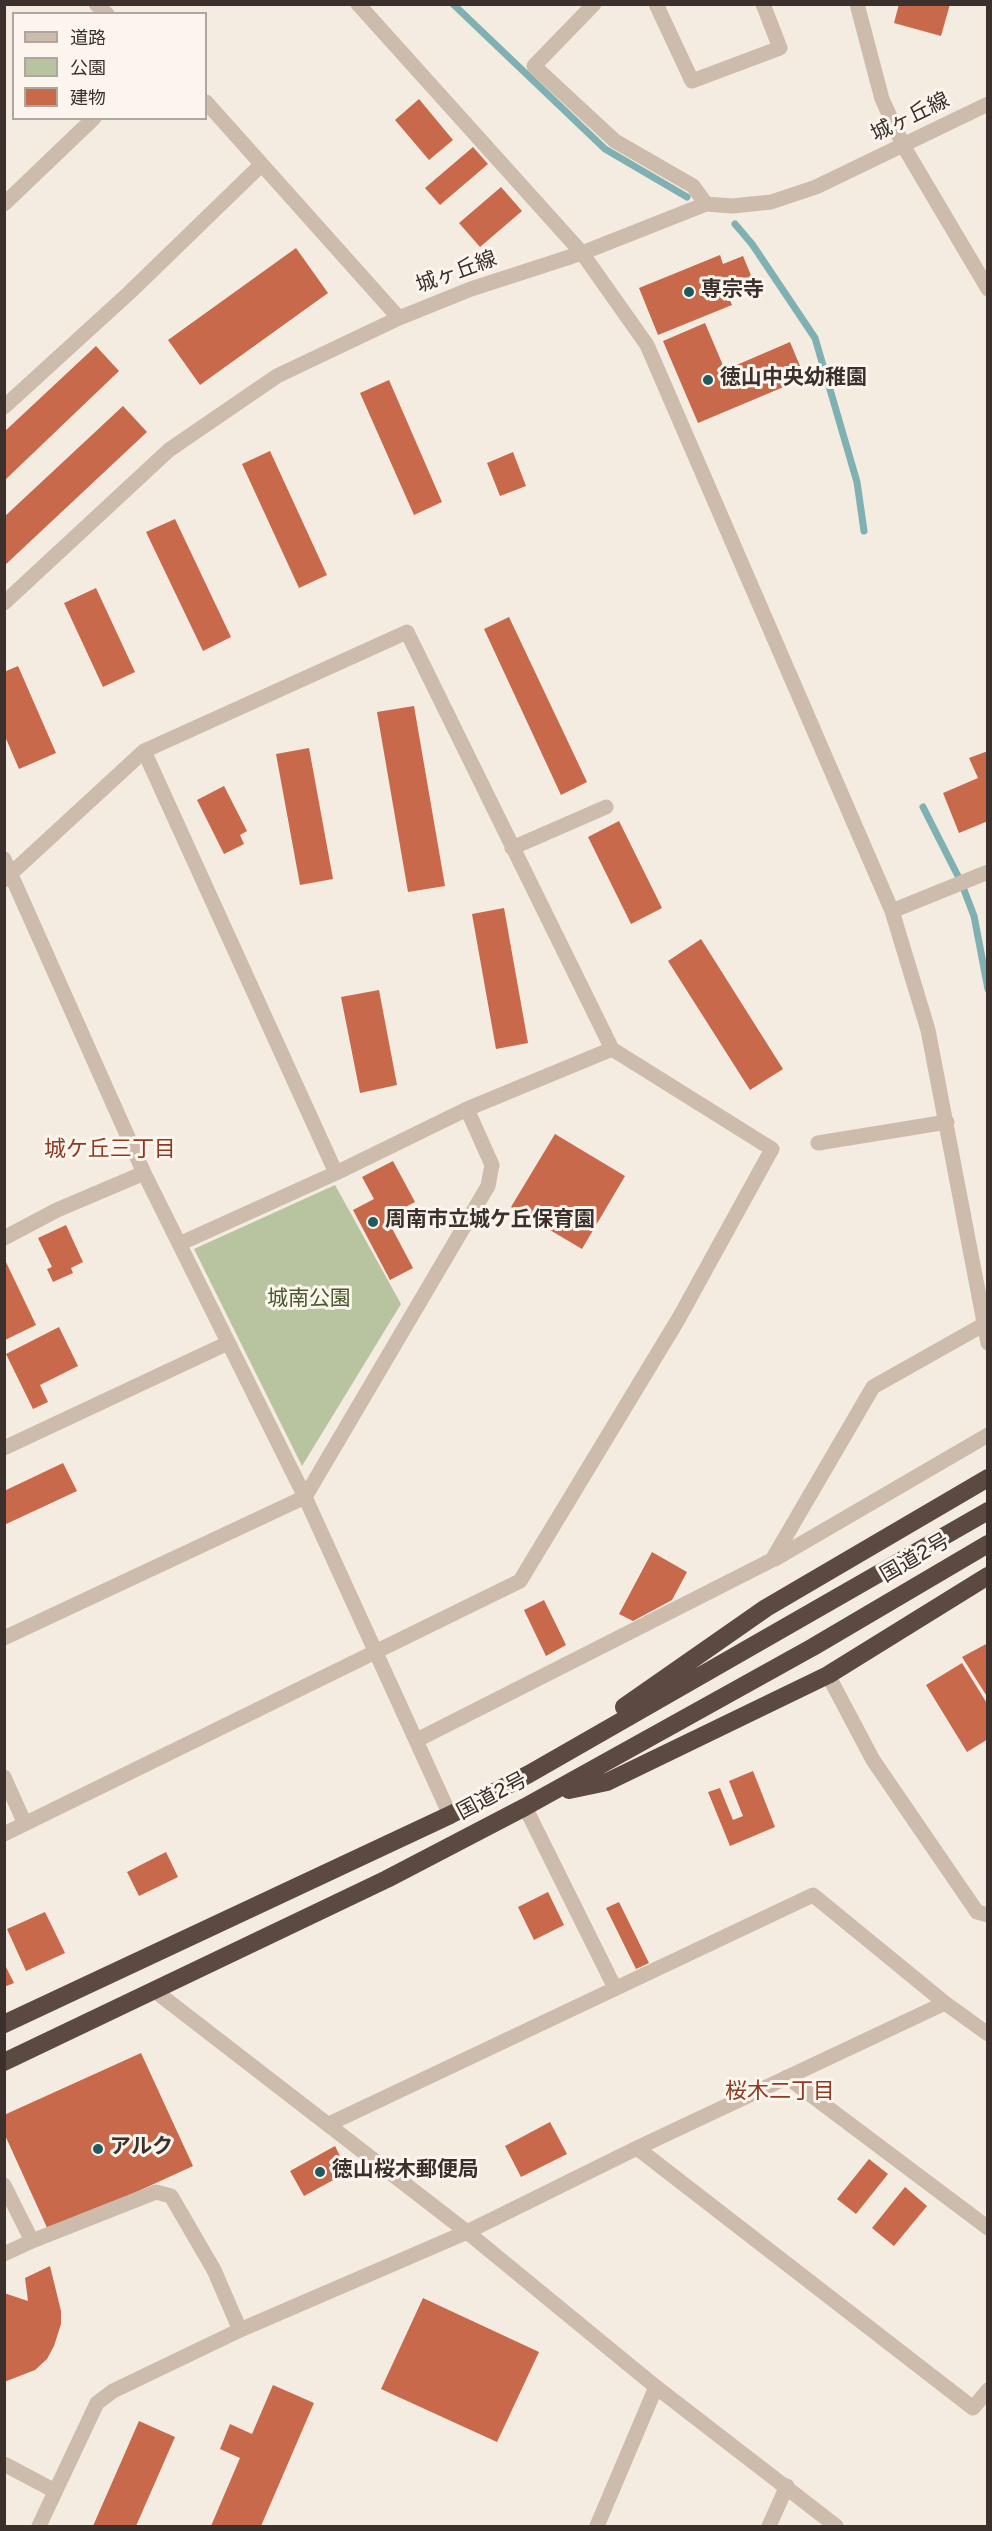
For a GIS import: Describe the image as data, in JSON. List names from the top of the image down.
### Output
{
  "streets": {
    "highway": ["国道2号"],
    "street": ["城ヶ丘線"]
  },
  "districts": ["城ケ丘三丁目", "桜木二丁目"],
  "parks": ["城南公園"],
  "places": [
    "専宗寺",
    "徳山中央幼稚園",
    "周南市立城ケ丘保育園",
    "アルク",
    "徳山桜木郵便局"
  ],
  "legend": ["道路", "公園", "建物"]
}
